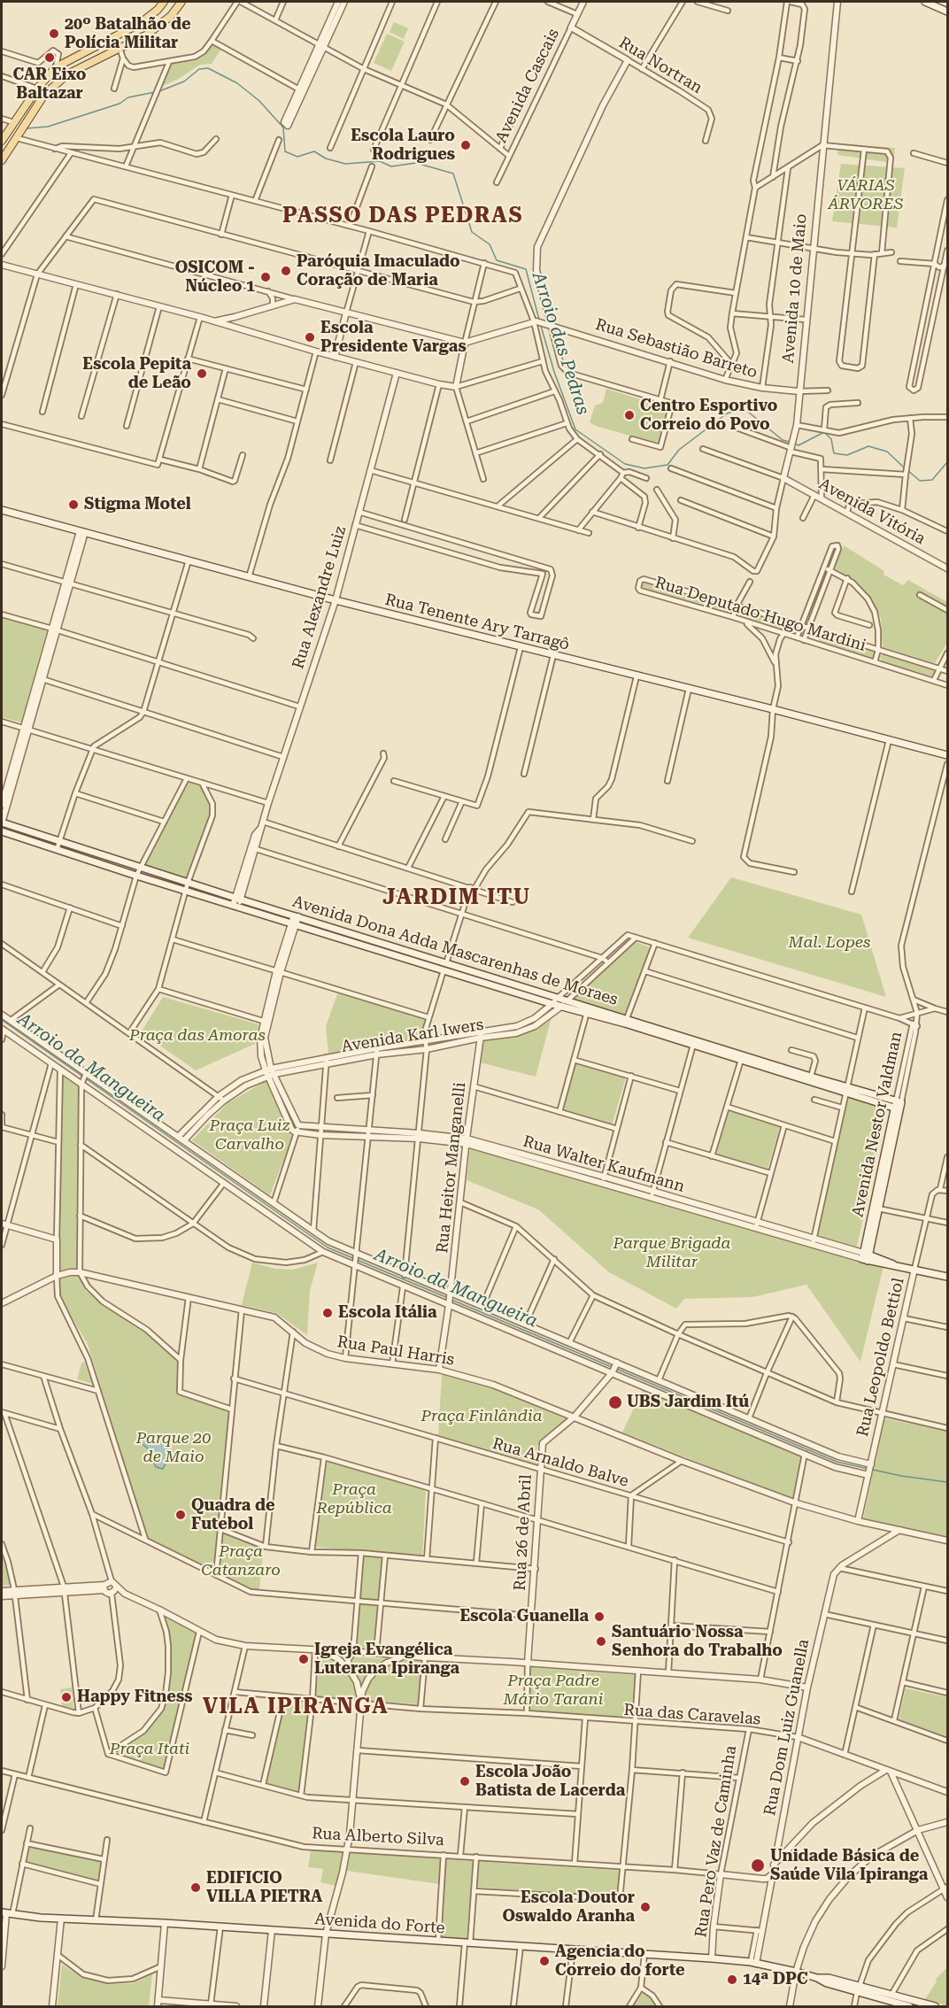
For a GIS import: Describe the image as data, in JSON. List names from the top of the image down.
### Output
{
  "streets": {
    "main road": [
      "Rua Tenente Ary Tarragô",
      "Avenida Dona Adda Mascarenhas de Moraes",
      "Avenida Nestor Valdman",
      "Rua Walter Kaufmann",
      "Avenida do Forte"
    ],
    "street": [
      "Rua Nortran",
      "Avenida Cascais",
      "Avenida 10 de Maio",
      "Rua Sebastião Barreto",
      "Avenida Vitória",
      "Rua Alexandre Luiz",
      "Rua Deputado Hugo Mardini",
      "Avenida Karl Iwers",
      "Rua Heitor Manganelli",
      "Rua Paul Harris",
      "Rua Leopoldo Bettiol",
      "Rua Arnaldo Balve",
      "Rua 26 de Abril",
      "Rua das Caravelas",
      "Rua Dom Luiz Guanella",
      "Rua Alberto Silva",
      "Rua Pero Vaz de Caminha"
    ]
  },
  "crossings": [
    ["Rua Nortran", "Avenida Cascais"],
    ["Avenida 10 de Maio", "Rua Sebastião Barreto"],
    ["Avenida 10 de Maio", "Avenida Vitória"],
    ["Rua Alexandre Luiz", "Rua Tenente Ary Tarragô"],
    ["Rua Alexandre Luiz", "Avenida Dona Adda Mascarenhas de Moraes"],
    ["Avenida Dona Adda Mascarenhas de Moraes", "Avenida Karl Iwers"],
    ["Avenida Dona Adda Mascarenhas de Moraes", "Avenida Nestor Valdman"],
    ["Avenida Karl Iwers", "Rua Heitor Manganelli"],
    ["Avenida Nestor Valdman", "Rua Walter Kaufmann"],
    ["Rua Walter Kaufmann", "Rua Heitor Manganelli"],
    ["Rua Walter Kaufmann", "Rua Leopoldo Bettiol"],
    ["Rua Heitor Manganelli", "Rua Paul Harris"],
    ["Rua Paul Harris", "Rua Leopoldo Bettiol"],
    ["Rua Paul Harris", "Rua 26 de Abril"],
    ["Rua Arnaldo Balve", "Rua 26 de Abril"],
    ["Rua das Caravelas", "Rua Dom Luiz Guanella"],
    ["Rua das Caravelas", "Rua Pero Vaz de Caminha"],
    ["Rua Dom Luiz Guanella", "Rua Alberto Silva"],
    ["Rua Dom Luiz Guanella", "Avenida do Forte"],
    ["Rua Alberto Silva", "Rua Pero Vaz de Caminha"],
    ["Rua Pero Vaz de Caminha", "Avenida do Forte"]
  ],
  "districts": ["PASSO DAS PEDRAS", "JARDIM ITU", "VILA IPIRANGA"],
  "water": ["Arroio das Pedras", "Arroio da Mangueira"],
  "parks": [
    "VÁRIAS ÁRVORES",
    "Mal. Lopes",
    "Praça das Amoras",
    "Praça Luiz Carvalho",
    "Parque Brigada Militar",
    "Praça Finlândia",
    "Parque 20 de Maio",
    "Praça República",
    "Praça Catanzaro",
    "Praça Padre Mário Tarani",
    "Praça Itati"
  ],
  "places": [
    "20º Batalhão de Polícia Militar",
    "CAR Eixo Baltazar",
    "Escola Lauro Rodrigues",
    "Paróquia Imaculado Coração de Maria",
    "OSICOM - Núcleo 1",
    "Escola Presidente Vargas",
    "Escola Pepita de Leão",
    "Centro Esportivo Correio do Povo",
    "Stigma Motel",
    "Escola Itália",
    "UBS Jardim Itú",
    "Quadra de Futebol",
    "Escola Guanella",
    "Santuário Nossa Senhora do Trabalho",
    "Igreja Evangélica Luterana Ipiranga",
    "Happy Fitness",
    "Escola João Batista de Lacerda",
    "Unidade Básica de Saúde Vila Ipiranga",
    "EDIFICIO VILLA PIETRA",
    "Escola Doutor Oswaldo Aranha",
    "Agencia do Correio do forte",
    "14ª DPC"
  ]
}
